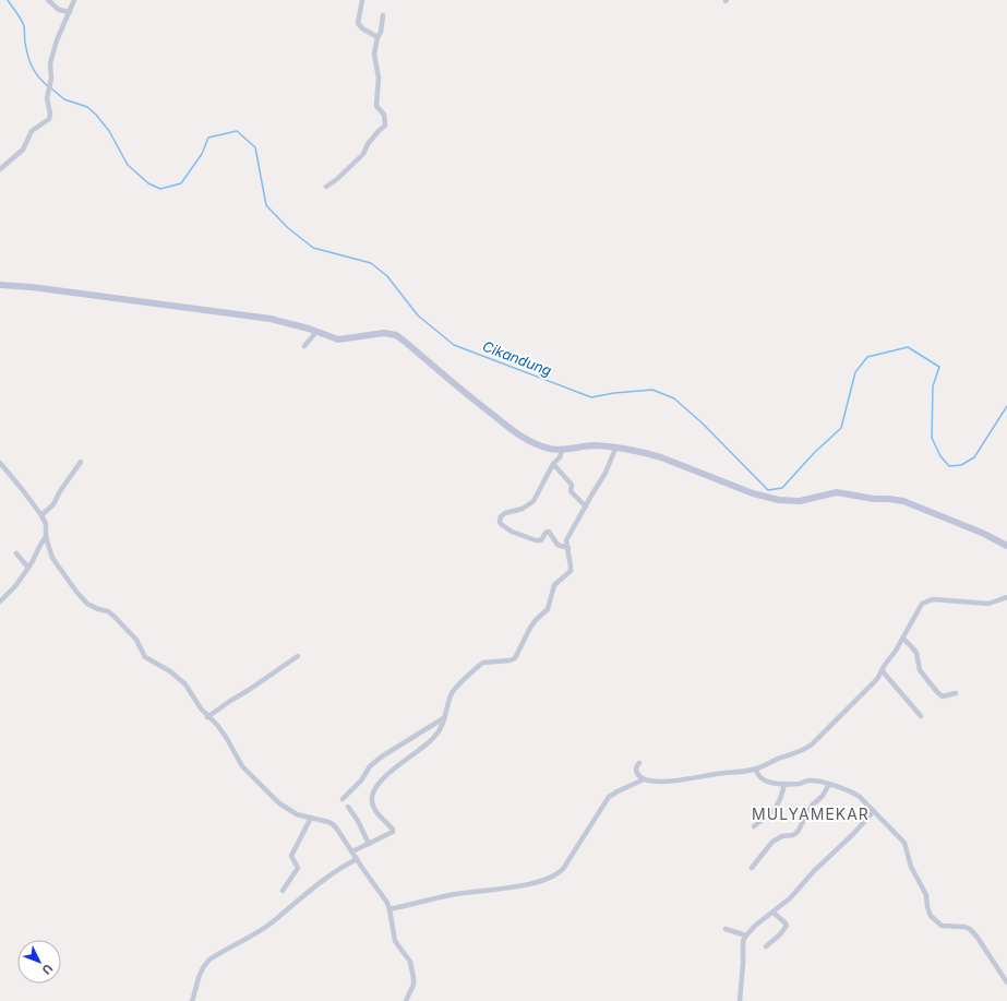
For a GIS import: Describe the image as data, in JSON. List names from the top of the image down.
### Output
{
  "districts": ["MULYAMEKAR"],
  "water": ["Cikandung"],
  "north": "bottom right"
}
